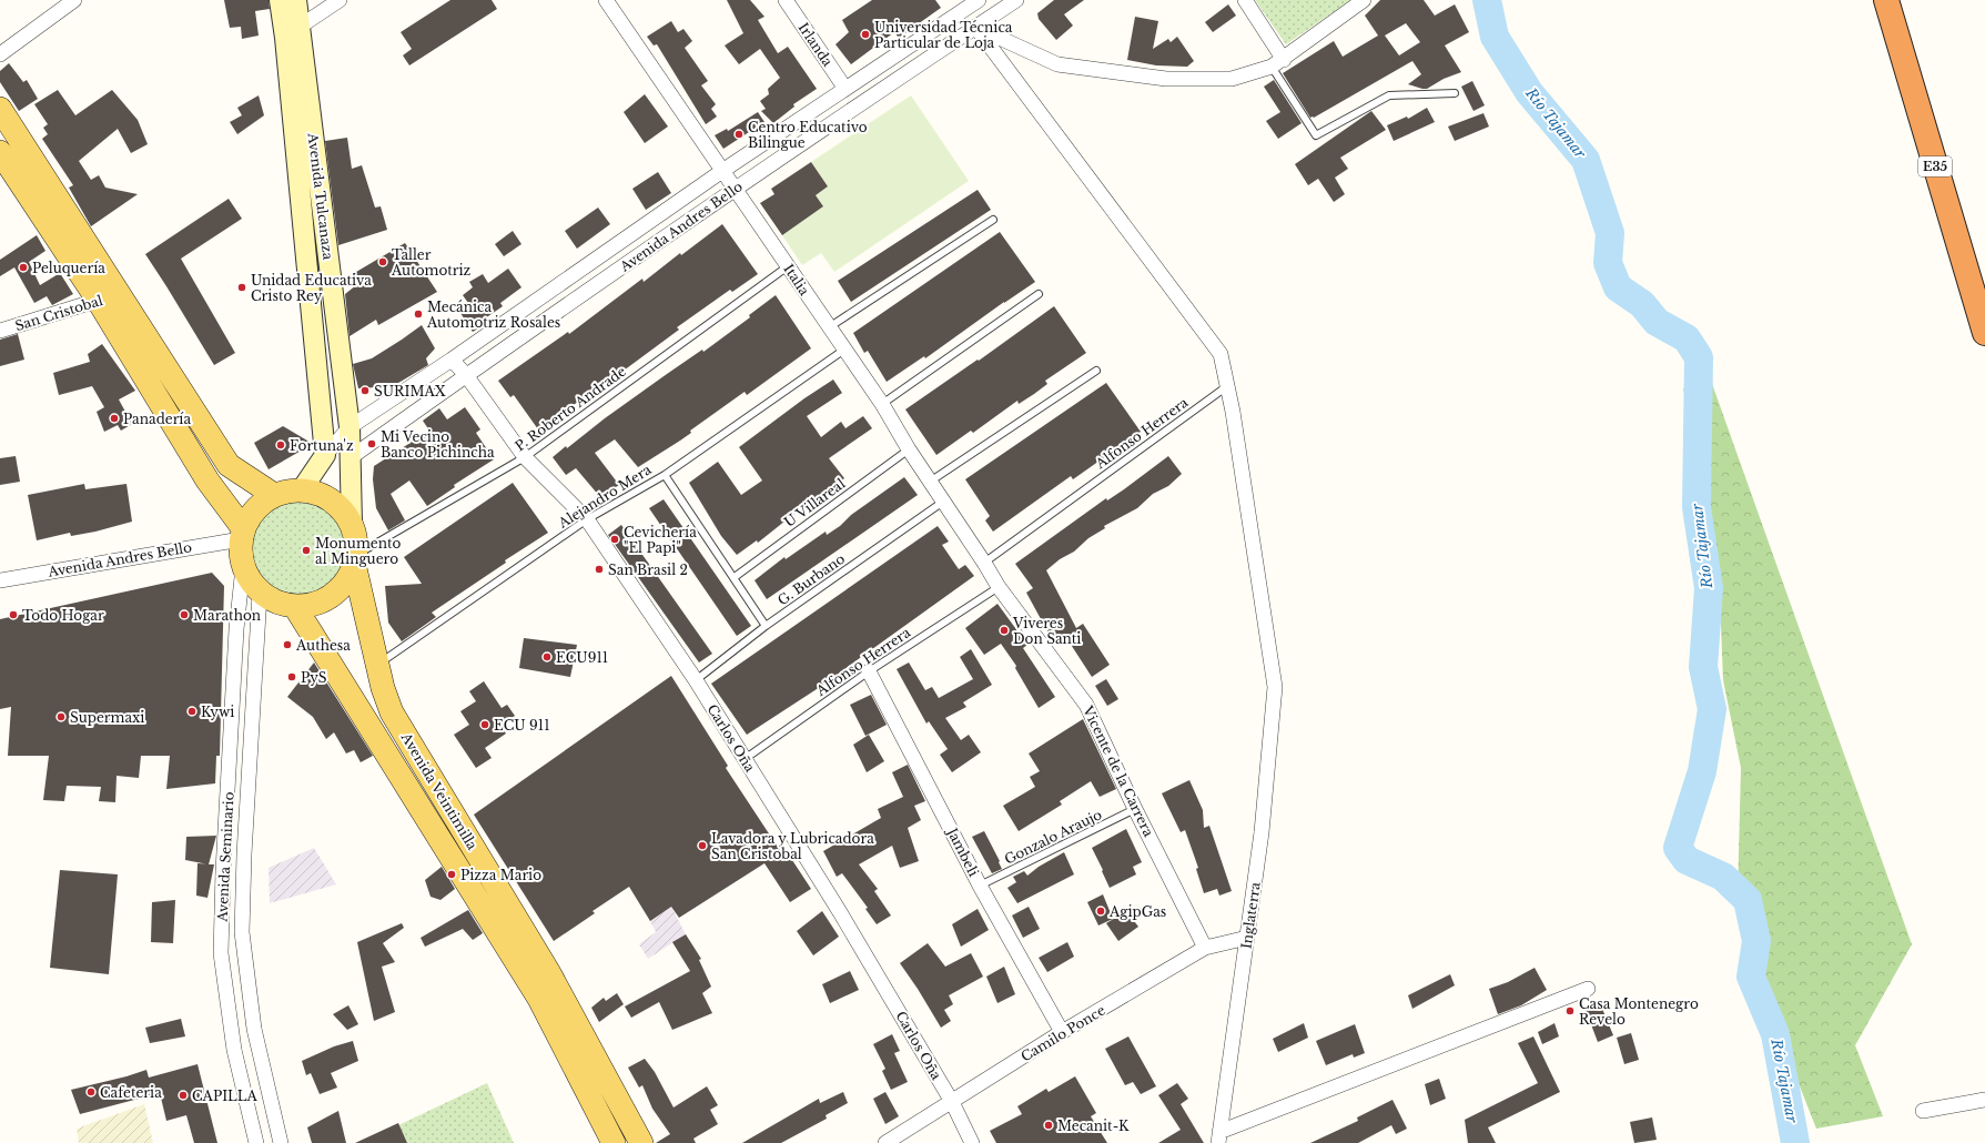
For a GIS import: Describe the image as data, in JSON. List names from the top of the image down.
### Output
{
  "streets": {
    "highway": ["E35"],
    "main road": ["Avenida Veintimilla"],
    "street": [
      "Irlanda",
      "Avenida Tulcanaza",
      "Avenida Andres Bello",
      "Italia",
      "San Cristobal",
      "Carlos Oña",
      "Vicente de la Carrera",
      "Jambeli",
      "Avenida Seminario",
      "Inglaterra",
      "Camilo Ponce"
    ],
    "lane": [
      "P. Roberto Andrade",
      "Alfonso Herrera",
      "Alejandro Mera",
      "U Villareal",
      "G. Burbano",
      "Gonzalo Araujo"
    ]
  },
  "crossings": [
    ["Irlanda", "Avenida Andres Bello"],
    ["Avenida Tulcanaza", "Avenida Andres Bello"],
    ["Avenida Tulcanaza", "P. Roberto Andrade"],
    ["Avenida Tulcanaza", "Avenida Veintimilla"],
    ["Avenida Tulcanaza", "Avenida Seminario"],
    ["Avenida Andres Bello", "Italia"],
    ["Avenida Andres Bello", "P. Roberto Andrade"],
    ["Avenida Andres Bello", "Carlos Oña"],
    ["Avenida Andres Bello", "Avenida Veintimilla"],
    ["Avenida Andres Bello", "Avenida Seminario"],
    ["Avenida Andres Bello", "Inglaterra"],
    ["Italia", "P. Roberto Andrade"],
    ["Italia", "Alfonso Herrera"],
    ["Italia", "Alejandro Mera"],
    ["Italia", "U Villareal"],
    ["Italia", "G. Burbano"],
    ["Italia", "Vicente de la Carrera"],
    ["P. Roberto Andrade", "Carlos Oña"],
    ["P. Roberto Andrade", "Avenida Veintimilla"],
    ["P. Roberto Andrade", "Avenida Seminario"],
    ["Alfonso Herrera", "Carlos Oña"],
    ["Alfonso Herrera", "Vicente de la Carrera"],
    ["Alfonso Herrera", "Jambeli"],
    ["Alfonso Herrera", "Inglaterra"],
    ["Alejandro Mera", "Carlos Oña"],
    ["Alejandro Mera", "Avenida Veintimilla"],
    ["G. Burbano", "Carlos Oña"],
    ["Carlos Oña", "Camilo Ponce"],
    ["Vicente de la Carrera", "Gonzalo Araujo"],
    ["Vicente de la Carrera", "Camilo Ponce"],
    ["Avenida Veintimilla", "Avenida Seminario"],
    ["Gonzalo Araujo", "Jambeli"],
    ["Jambeli", "Camilo Ponce"],
    ["Inglaterra", "Camilo Ponce"]
  ],
  "water": ["Río Tajamar"],
  "places": [
    "Universidad Técnica Particular de Loja",
    "Centro Educativo Bilingue",
    "Taller Automotriz",
    "Peluquería",
    "Unidad Educativa Cristo Rey",
    "Mecánica Automotriz Rosales",
    "SURIMAX",
    "Panadería",
    "Mi Vecino Banco Pichincha",
    "Fortuna'z",
    "Cevichería \"El Papi\"",
    "Monumento al Minguero",
    "San Brasil 2",
    "Todo Hogar",
    "Marathon",
    "Viveres Don Santi",
    "Authesa",
    "ECU911",
    "PyS",
    "Kywi",
    "Supermaxi",
    "ECU 911",
    "Lavadora y Lubricadora San Cristobal",
    "Pizza Mario",
    "AgipGas",
    "Casa Montenegro Revelo",
    "Cafeteria",
    "CAPILLA",
    "Mecanit-K"
  ]
}
